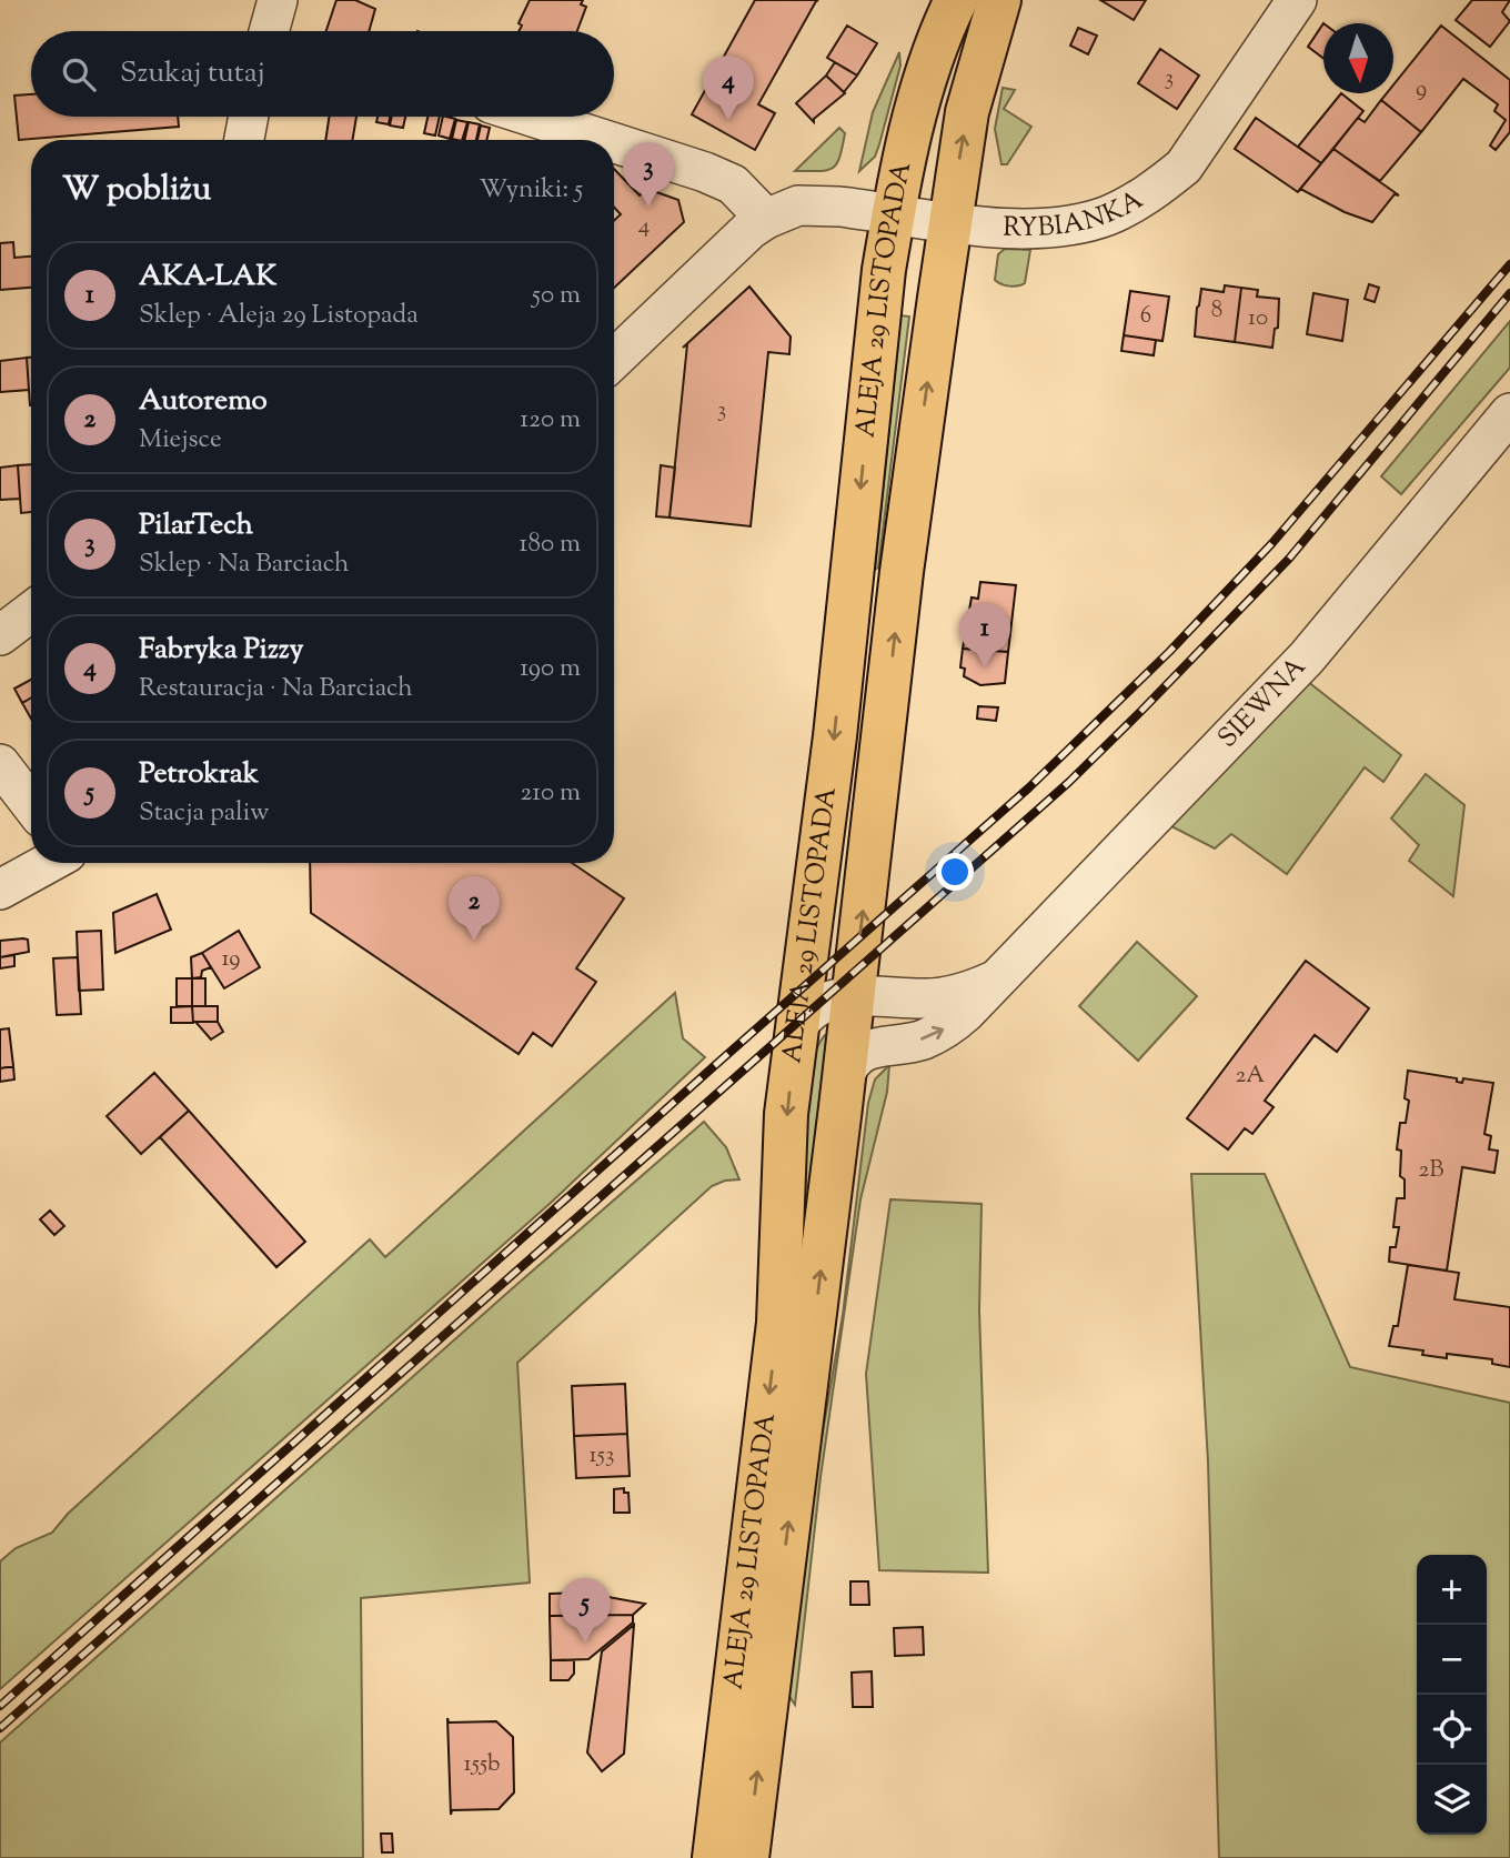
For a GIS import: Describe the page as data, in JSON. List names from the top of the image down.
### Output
{
  "streets": {
    "main road": ["ALEJA 29 LISTOPADA"],
    "street": ["RYBIANKA", "SIEWNA"]
  },
  "crossings": [
    ["RYBIANKA", "ALEJA 29 LISTOPADA"],
    ["ALEJA 29 LISTOPADA", "SIEWNA"]
  ],
  "house_numbers": [
    "3",
    "9",
    "4",
    "8",
    "6",
    "10",
    "3",
    "19",
    "2A",
    "2B",
    "153",
    "155b"
  ],
  "north": "bottom",
  "page": {
    "search": "Szukaj tutaj",
    "pins": [
      "4",
      "3",
      "1",
      "2",
      "5"
    ],
    "heading": ["W pobliżu", "Wyniki: 5"],
    "list": [
      {
        "mark": "1",
        "name": "AKA-LAK",
        "note": "Sklep · Aleja 29 Listopada",
        "value": "50 m"
      },
      {
        "mark": "2",
        "name": "Autoremo",
        "note": "Miejsce",
        "value": "120 m"
      },
      {
        "mark": "3",
        "name": "PilarTech",
        "note": "Sklep · Na Barciach",
        "value": "180 m"
      },
      {
        "mark": "4",
        "name": "Fabryka Pizzy",
        "note": "Restauracja · Na Barciach",
        "value": "190 m"
      },
      {
        "mark": "5",
        "name": "Petrokrak",
        "note": "Stacja paliw",
        "value": "210 m"
      }
    ],
    "map_buttons": ["+", "−"]
  }
}
